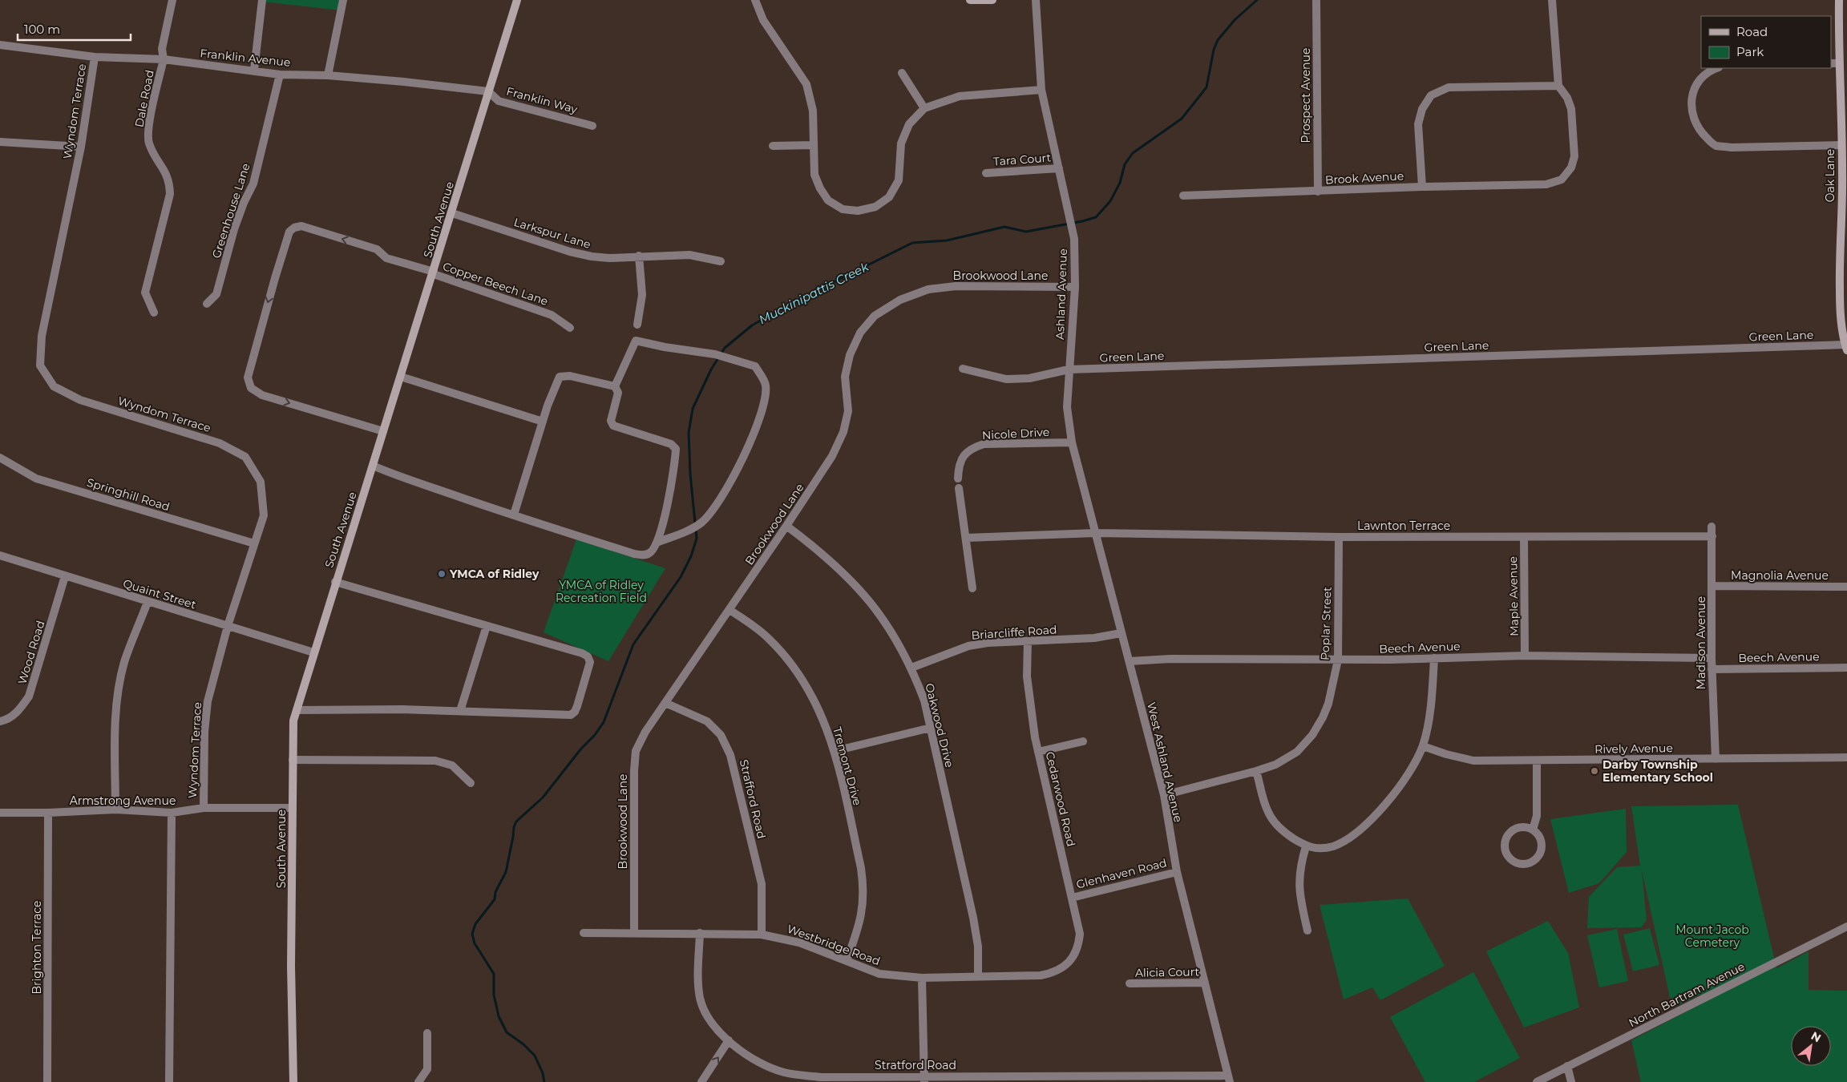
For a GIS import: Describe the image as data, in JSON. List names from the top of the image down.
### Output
{
  "streets": {
    "street": [
      "Franklin Avenue",
      "Prospect Avenue",
      "Dale Road",
      "Franklin Way",
      "Wyndom Terrace",
      "Tara Court",
      "Oak Lane",
      "Brook Avenue",
      "Greenhouse Lane",
      "South Avenue",
      "Larkspur Lane",
      "Brookwood Lane",
      "Copper Beech Lane",
      "Ashland Avenue",
      "Green Lane",
      "Nicole Drive",
      "Springhill Road",
      "Lawnton Terrace",
      "Magnolia Avenue",
      "Quaint Street",
      "Maple Avenue",
      "Poplar Street",
      "Briarcliffe Road",
      "Madison Avenue",
      "Beech Avenue",
      "Wood Road",
      "Oakwood Drive",
      "Rively Avenue",
      "West Ashland Avenue",
      "Tremont Drive",
      "Strafford Road",
      "Cedarwood Road",
      "Armstrong Avenue",
      "Glenhaven Road",
      "Westbridge Road",
      "Brighton Terrace",
      "Alicia Court",
      "North Bartram Avenue",
      "Stratford Road"
    ]
  },
  "crossings": [
    ["Franklin Avenue", "Dale Road"],
    ["Franklin Avenue", "Franklin Way"],
    ["Franklin Avenue", "Wyndom Terrace"],
    ["Franklin Avenue", "Greenhouse Lane"],
    ["Franklin Avenue", "South Avenue"],
    ["Prospect Avenue", "Brook Avenue"],
    ["Franklin Way", "South Avenue"],
    ["Wyndom Terrace", "Springhill Road"],
    ["Wyndom Terrace", "Quaint Street"],
    ["Wyndom Terrace", "Armstrong Avenue"],
    ["Tara Court", "Ashland Avenue"],
    ["Oak Lane", "Green Lane"],
    ["South Avenue", "Larkspur Lane"],
    ["South Avenue", "Copper Beech Lane"],
    ["South Avenue", "Quaint Street"],
    ["South Avenue", "Armstrong Avenue"],
    ["Brookwood Lane", "Ashland Avenue"],
    ["Brookwood Lane", "Oakwood Drive"],
    ["Brookwood Lane", "Tremont Drive"],
    ["Brookwood Lane", "Strafford Road"],
    ["Brookwood Lane", "Westbridge Road"],
    ["Ashland Avenue", "Green Lane"],
    ["Ashland Avenue", "Nicole Drive"],
    ["Ashland Avenue", "West Ashland Avenue"],
    ["Lawnton Terrace", "Maple Avenue"],
    ["Lawnton Terrace", "Poplar Street"],
    ["Lawnton Terrace", "Madison Avenue"],
    ["Lawnton Terrace", "West Ashland Avenue"],
    ["Magnolia Avenue", "Madison Avenue"],
    ["Quaint Street", "Wood Road"],
    ["Maple Avenue", "Beech Avenue"],
    ["Poplar Street", "Beech Avenue"],
    ["Poplar Street", "West Ashland Avenue"],
    ["Briarcliffe Road", "Oakwood Drive"],
    ["Briarcliffe Road", "West Ashland Avenue"],
    ["Briarcliffe Road", "Cedarwood Road"],
    ["Madison Avenue", "Beech Avenue"],
    ["Madison Avenue", "Rively Avenue"],
    ["Beech Avenue", "West Ashland Avenue"],
    ["Oakwood Drive", "Westbridge Road"],
    ["West Ashland Avenue", "Glenhaven Road"],
    ["West Ashland Avenue", "Alicia Court"],
    ["West Ashland Avenue", "Stratford Road"],
    ["Tremont Drive", "Westbridge Road"],
    ["Strafford Road", "Westbridge Road"],
    ["Cedarwood Road", "Glenhaven Road"],
    ["Cedarwood Road", "Westbridge Road"],
    ["Armstrong Avenue", "Brighton Terrace"],
    ["Westbridge Road", "Stratford Road"]
  ],
  "water": ["Muckinipattis Creek"],
  "parks": ["YMCA of Ridley Recreation Field", "Mount Jacob Cemetery"],
  "places": ["YMCA of Ridley", "Darby Township Elementary School"],
  "legend": ["Road", "Park"],
  "scale_bar": "100 m",
  "north": "top right"
}
